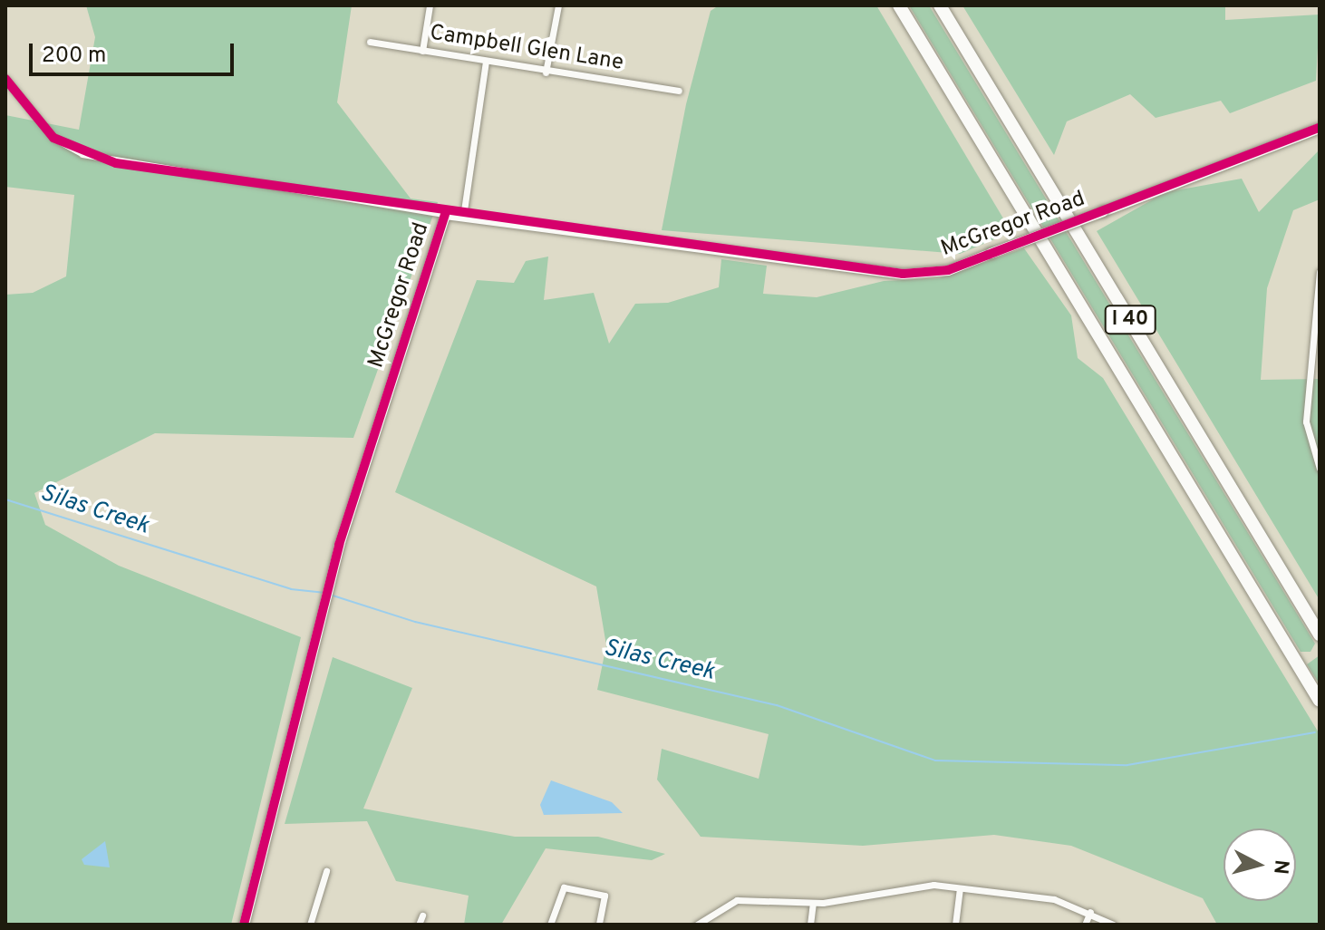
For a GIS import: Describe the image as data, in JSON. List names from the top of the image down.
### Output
{
  "streets": {
    "highway": ["I 40"],
    "street": ["Campbell Glen Lane", "McGregor Road"]
  },
  "water": ["Silas Creek"],
  "scale_bar": "200 m",
  "north": "right"
}
